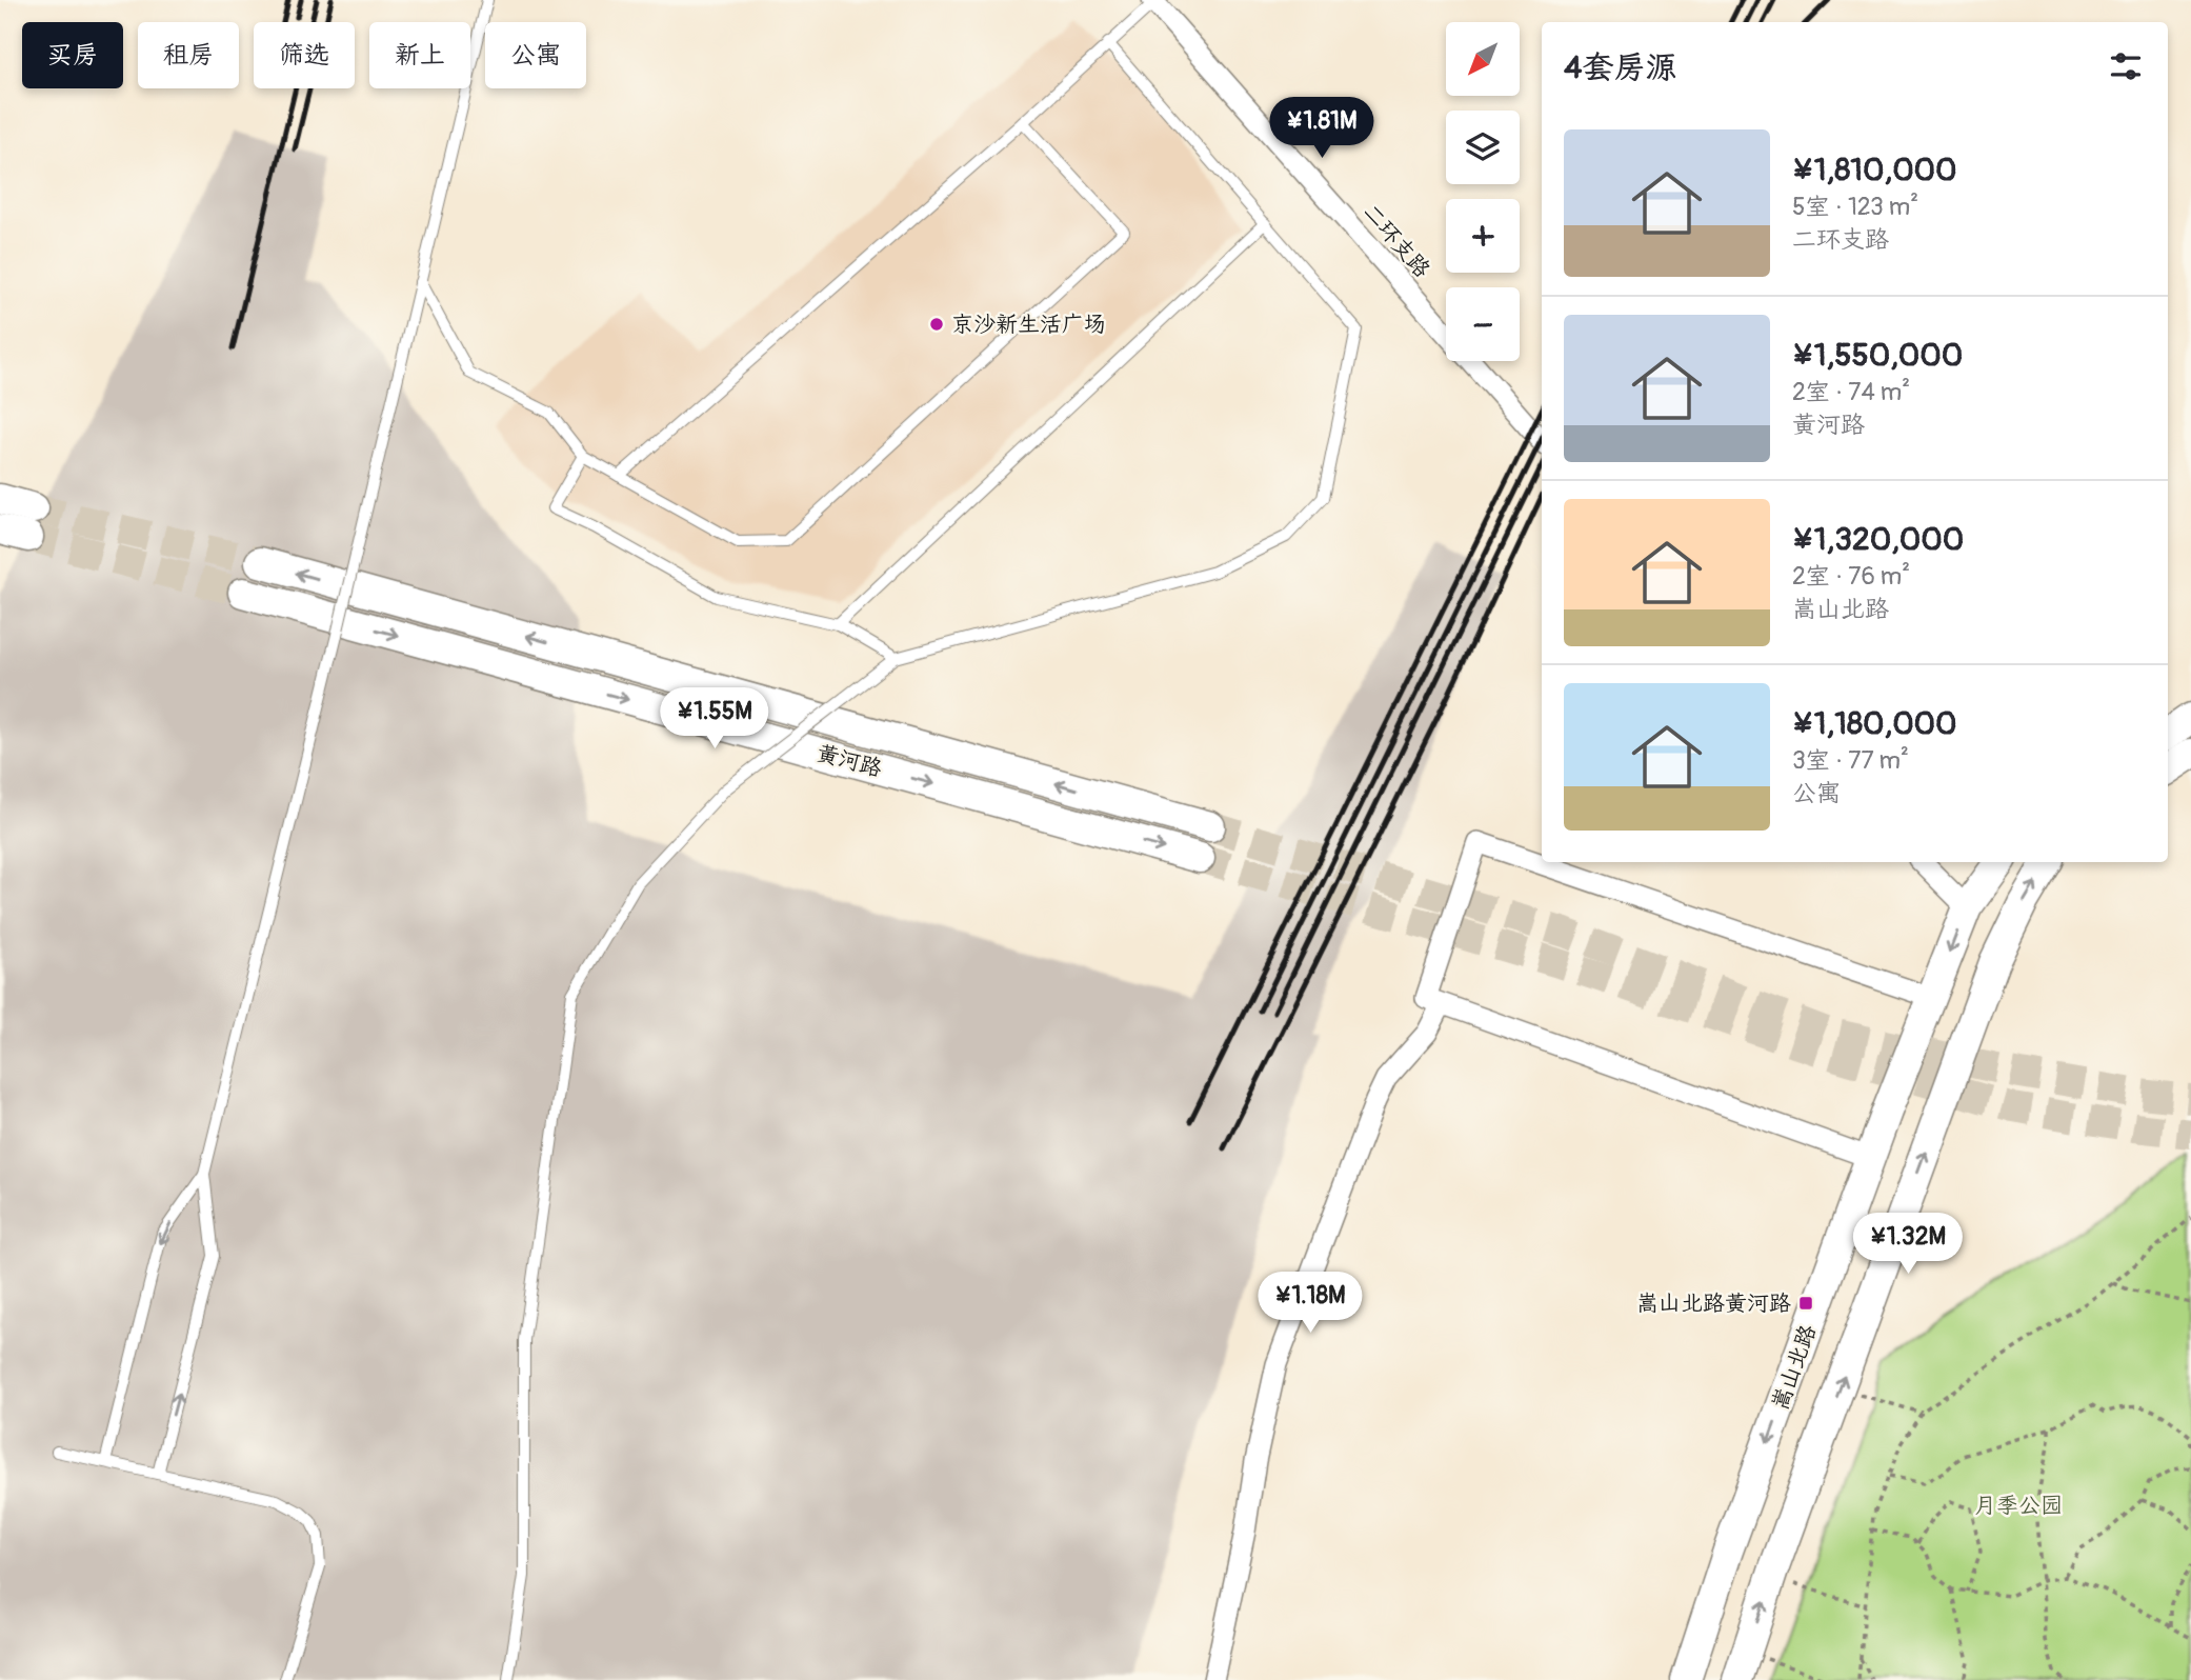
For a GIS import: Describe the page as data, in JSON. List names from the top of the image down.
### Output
{
  "streets": {
    "main road": ["黄河路", "嵩山北路"],
    "street": ["二环支路"]
  },
  "parks": ["月季公园"],
  "places": {
    "other": ["京沙新生活广场"],
    "transit": ["嵩山北路黄河路"]
  },
  "north": "bottom left",
  "page": {
    "map_buttons": ["+", "−"],
    "chip": [
      "买房",
      "租房",
      "筛选",
      "新上",
      "公寓"
    ],
    "heading": "4套房源",
    "price": [
      "¥1.81M",
      "¥1.55M",
      "¥1.32M",
      "¥1.18M"
    ],
    "list": [
      {
        "name": "¥1,810,000",
        "note": "5室 · 123 m² · 二环支路"
      },
      {
        "name": "¥1,550,000",
        "note": "2室 · 74 m² · 黄河路"
      },
      {
        "name": "¥1,320,000",
        "note": "2室 · 76 m² · 嵩山北路"
      },
      {
        "name": "¥1,180,000",
        "note": "3室 · 77 m² · 公寓"
      }
    ]
  }
}
